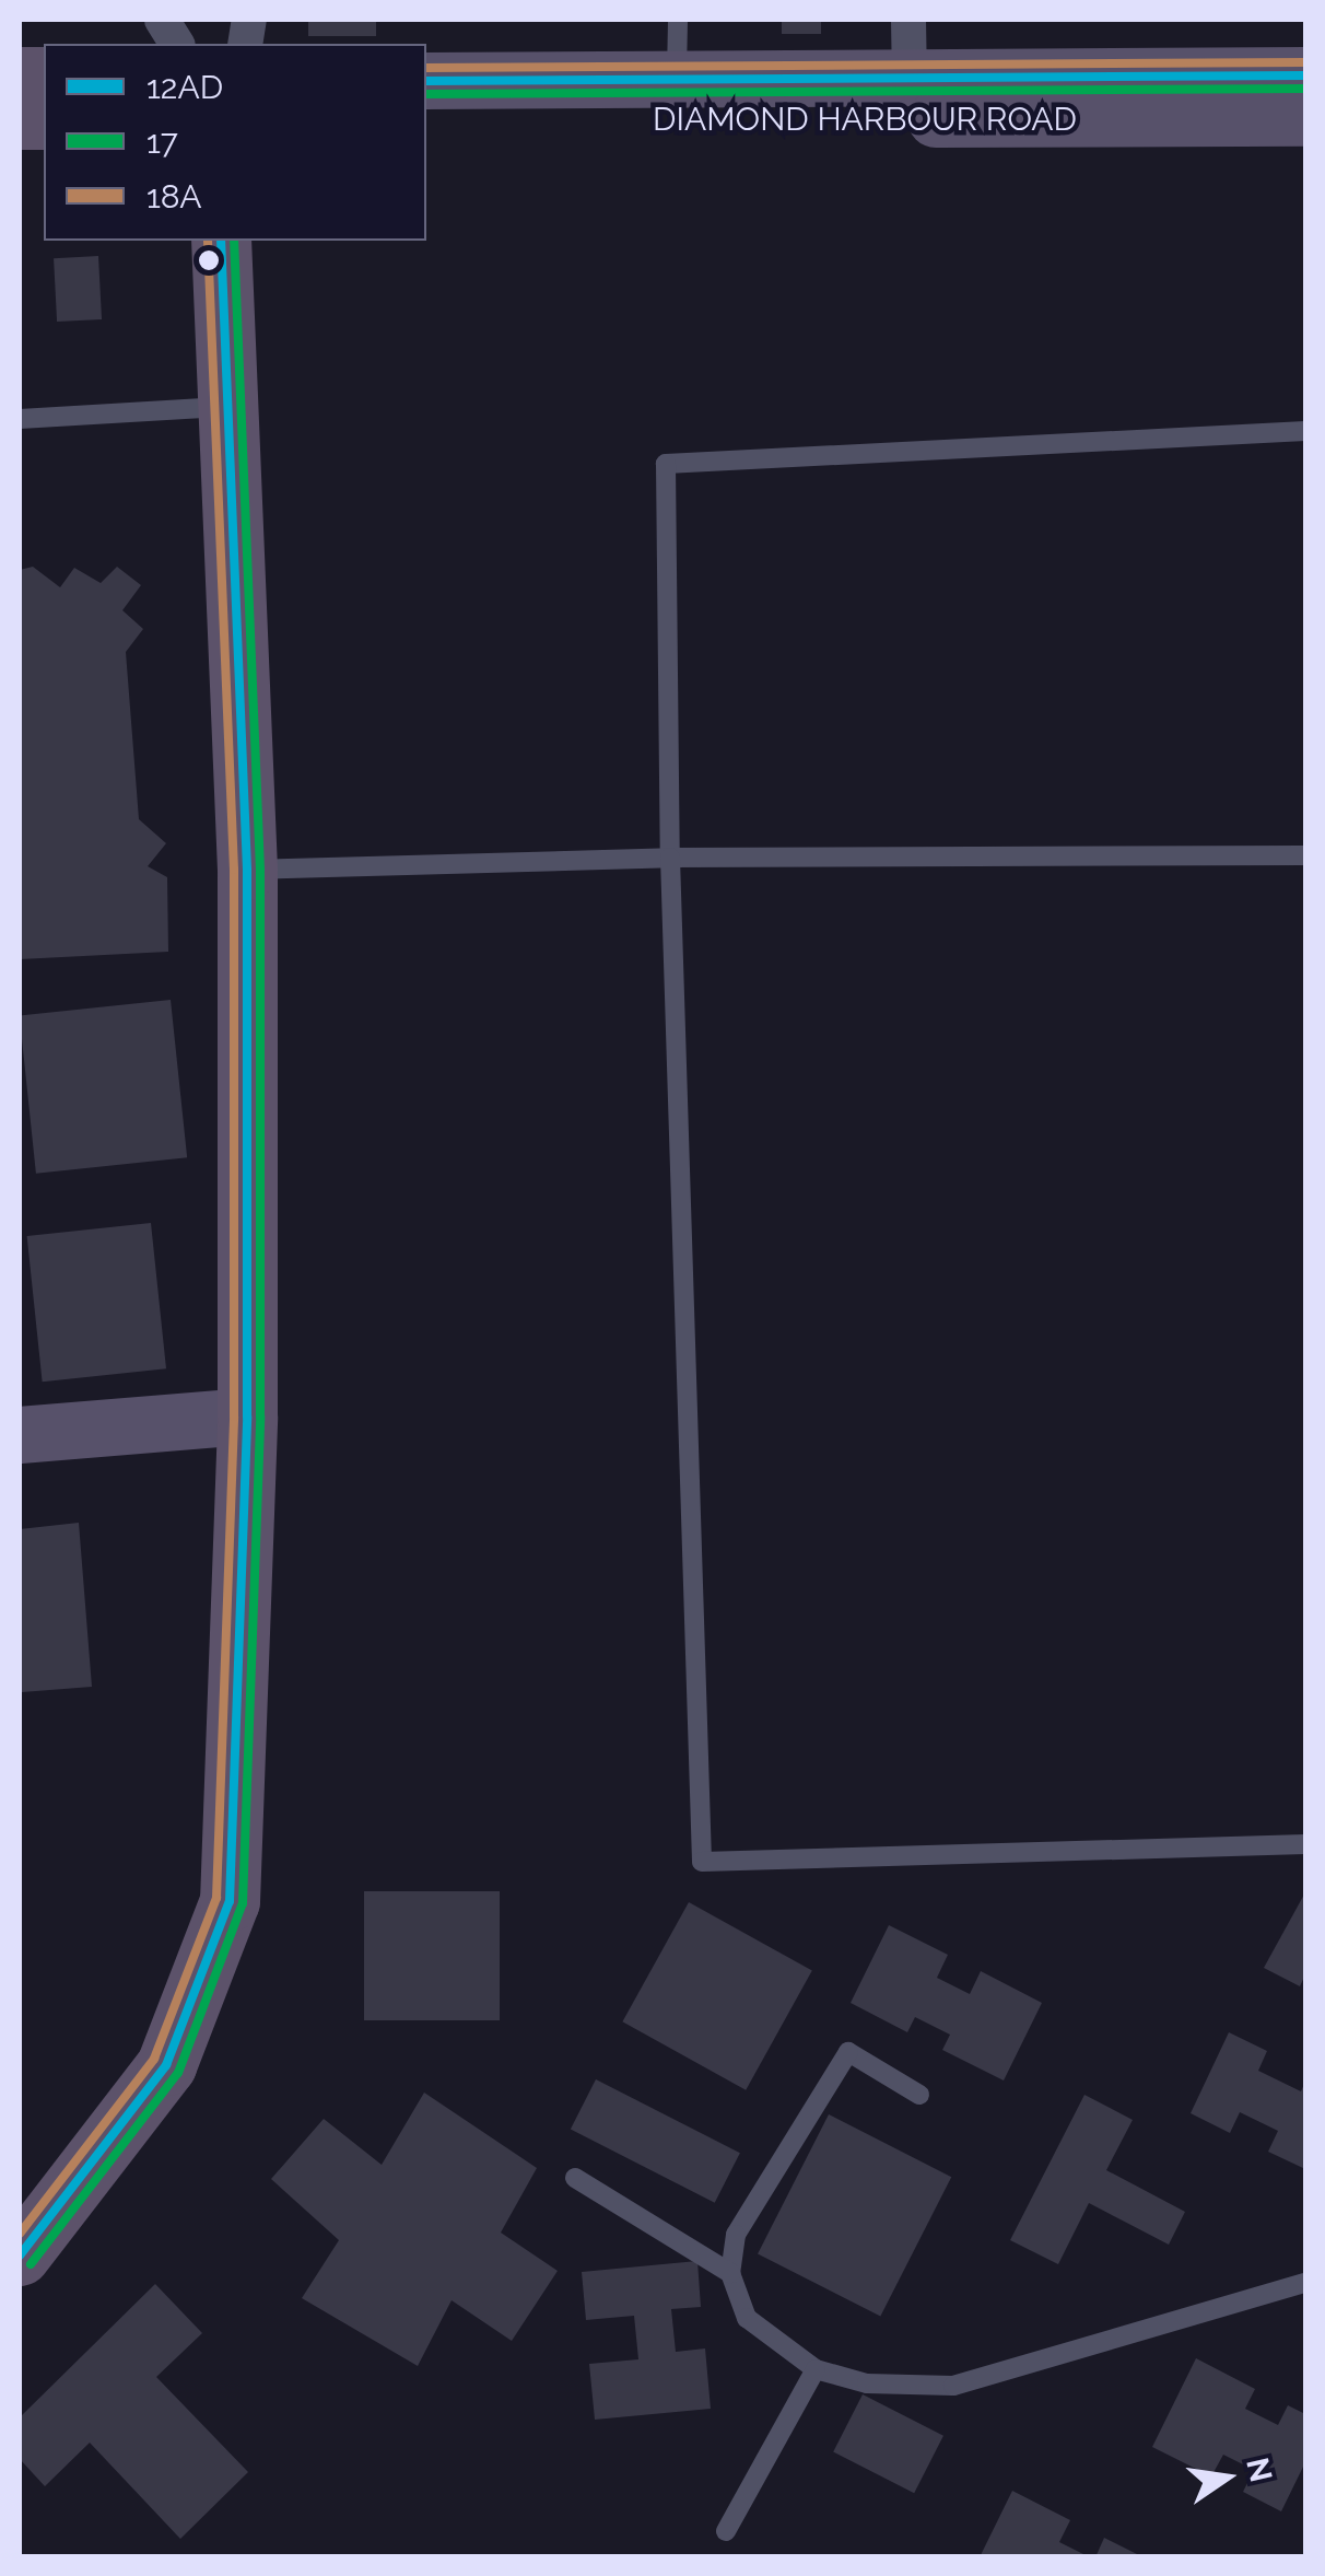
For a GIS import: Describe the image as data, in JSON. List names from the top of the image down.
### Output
{
  "streets": {
    "main road": ["DIAMOND HARBOUR ROAD"]
  },
  "lines": ["transit line 18A", "transit line 12AD", "transit line 17"],
  "legend": ["12AD", "17", "18A"],
  "north": "right"
}
